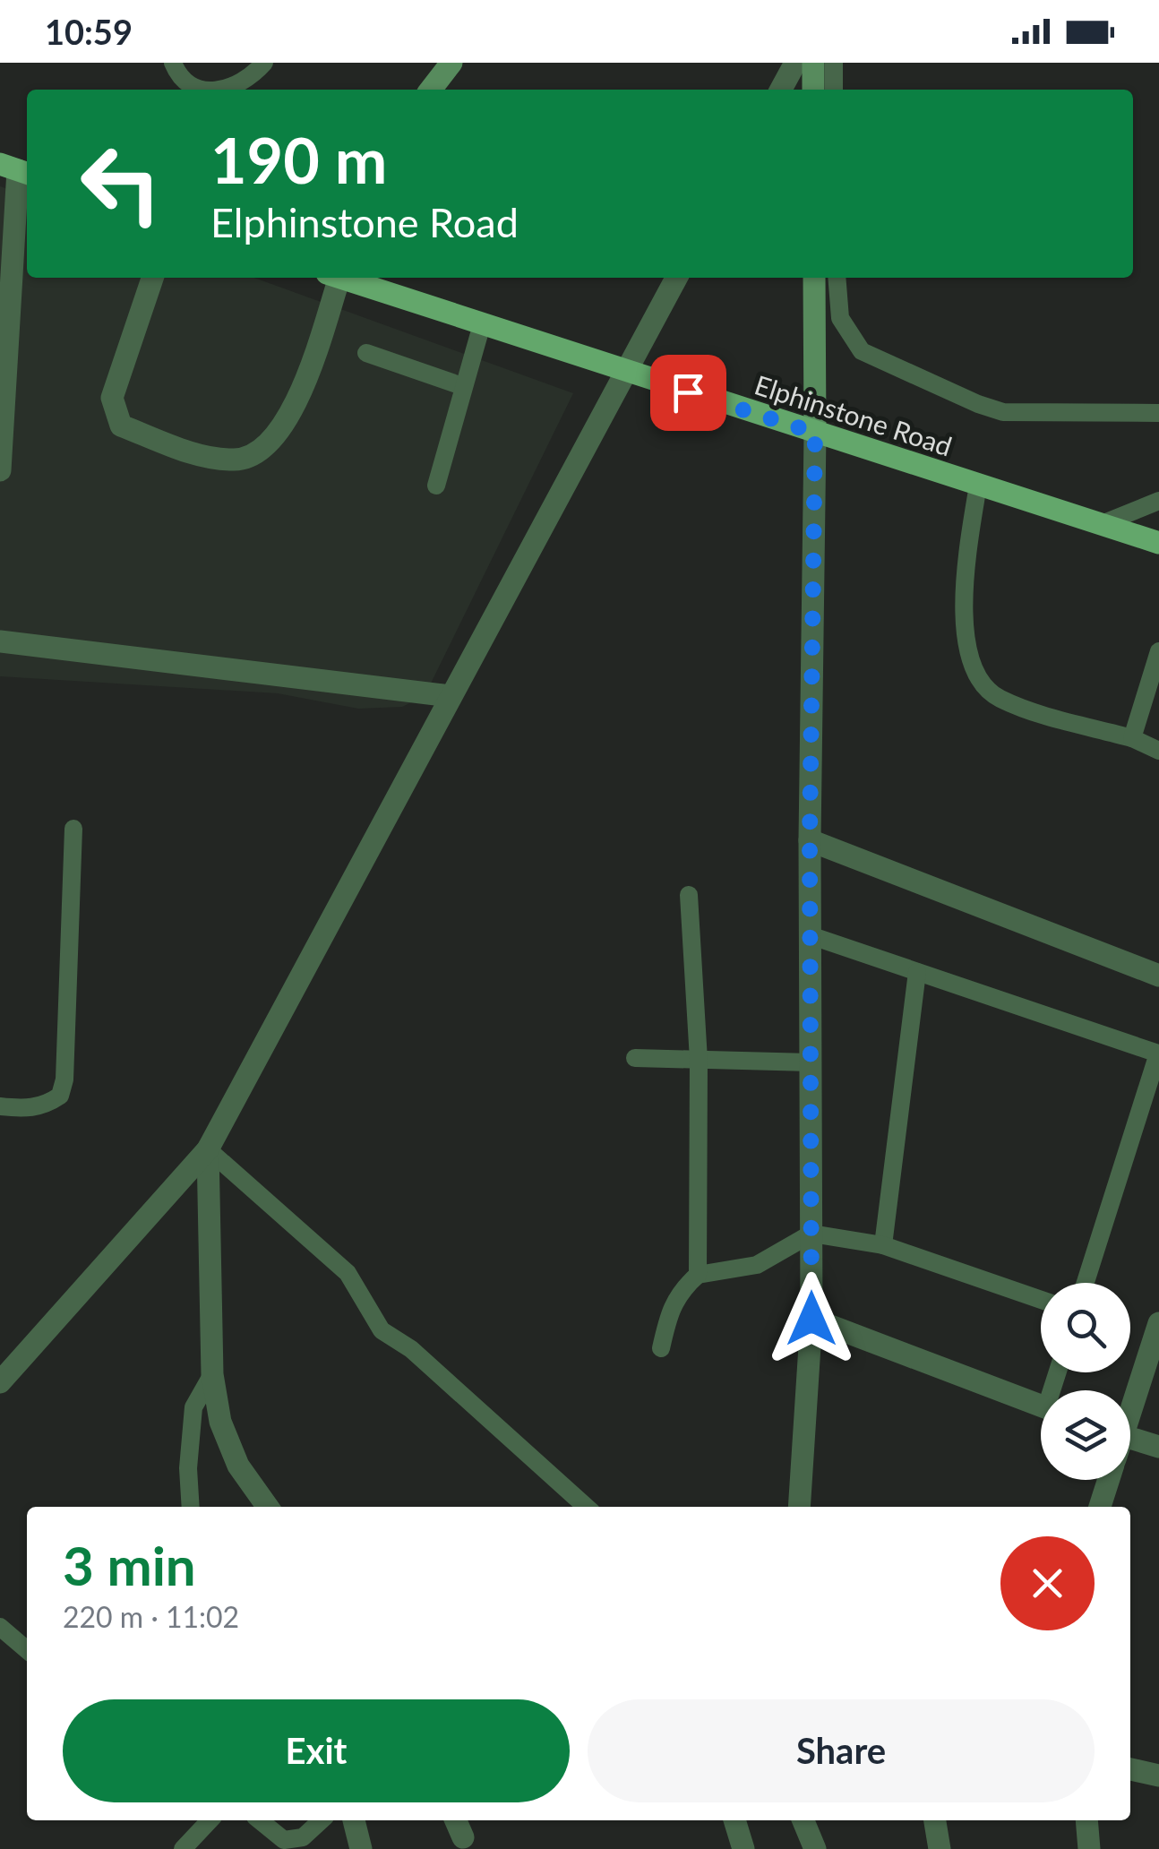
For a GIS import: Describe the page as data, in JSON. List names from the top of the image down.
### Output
{
  "streets": {
    "main road": ["Elphinstone Road"]
  },
  "page": {
    "status": "10:59",
    "turn": ["190 m", "Elphinstone Road"],
    "heading": ["3 min", "220 m · 11:02"],
    "buttons": ["Exit", "Share"]
  }
}
